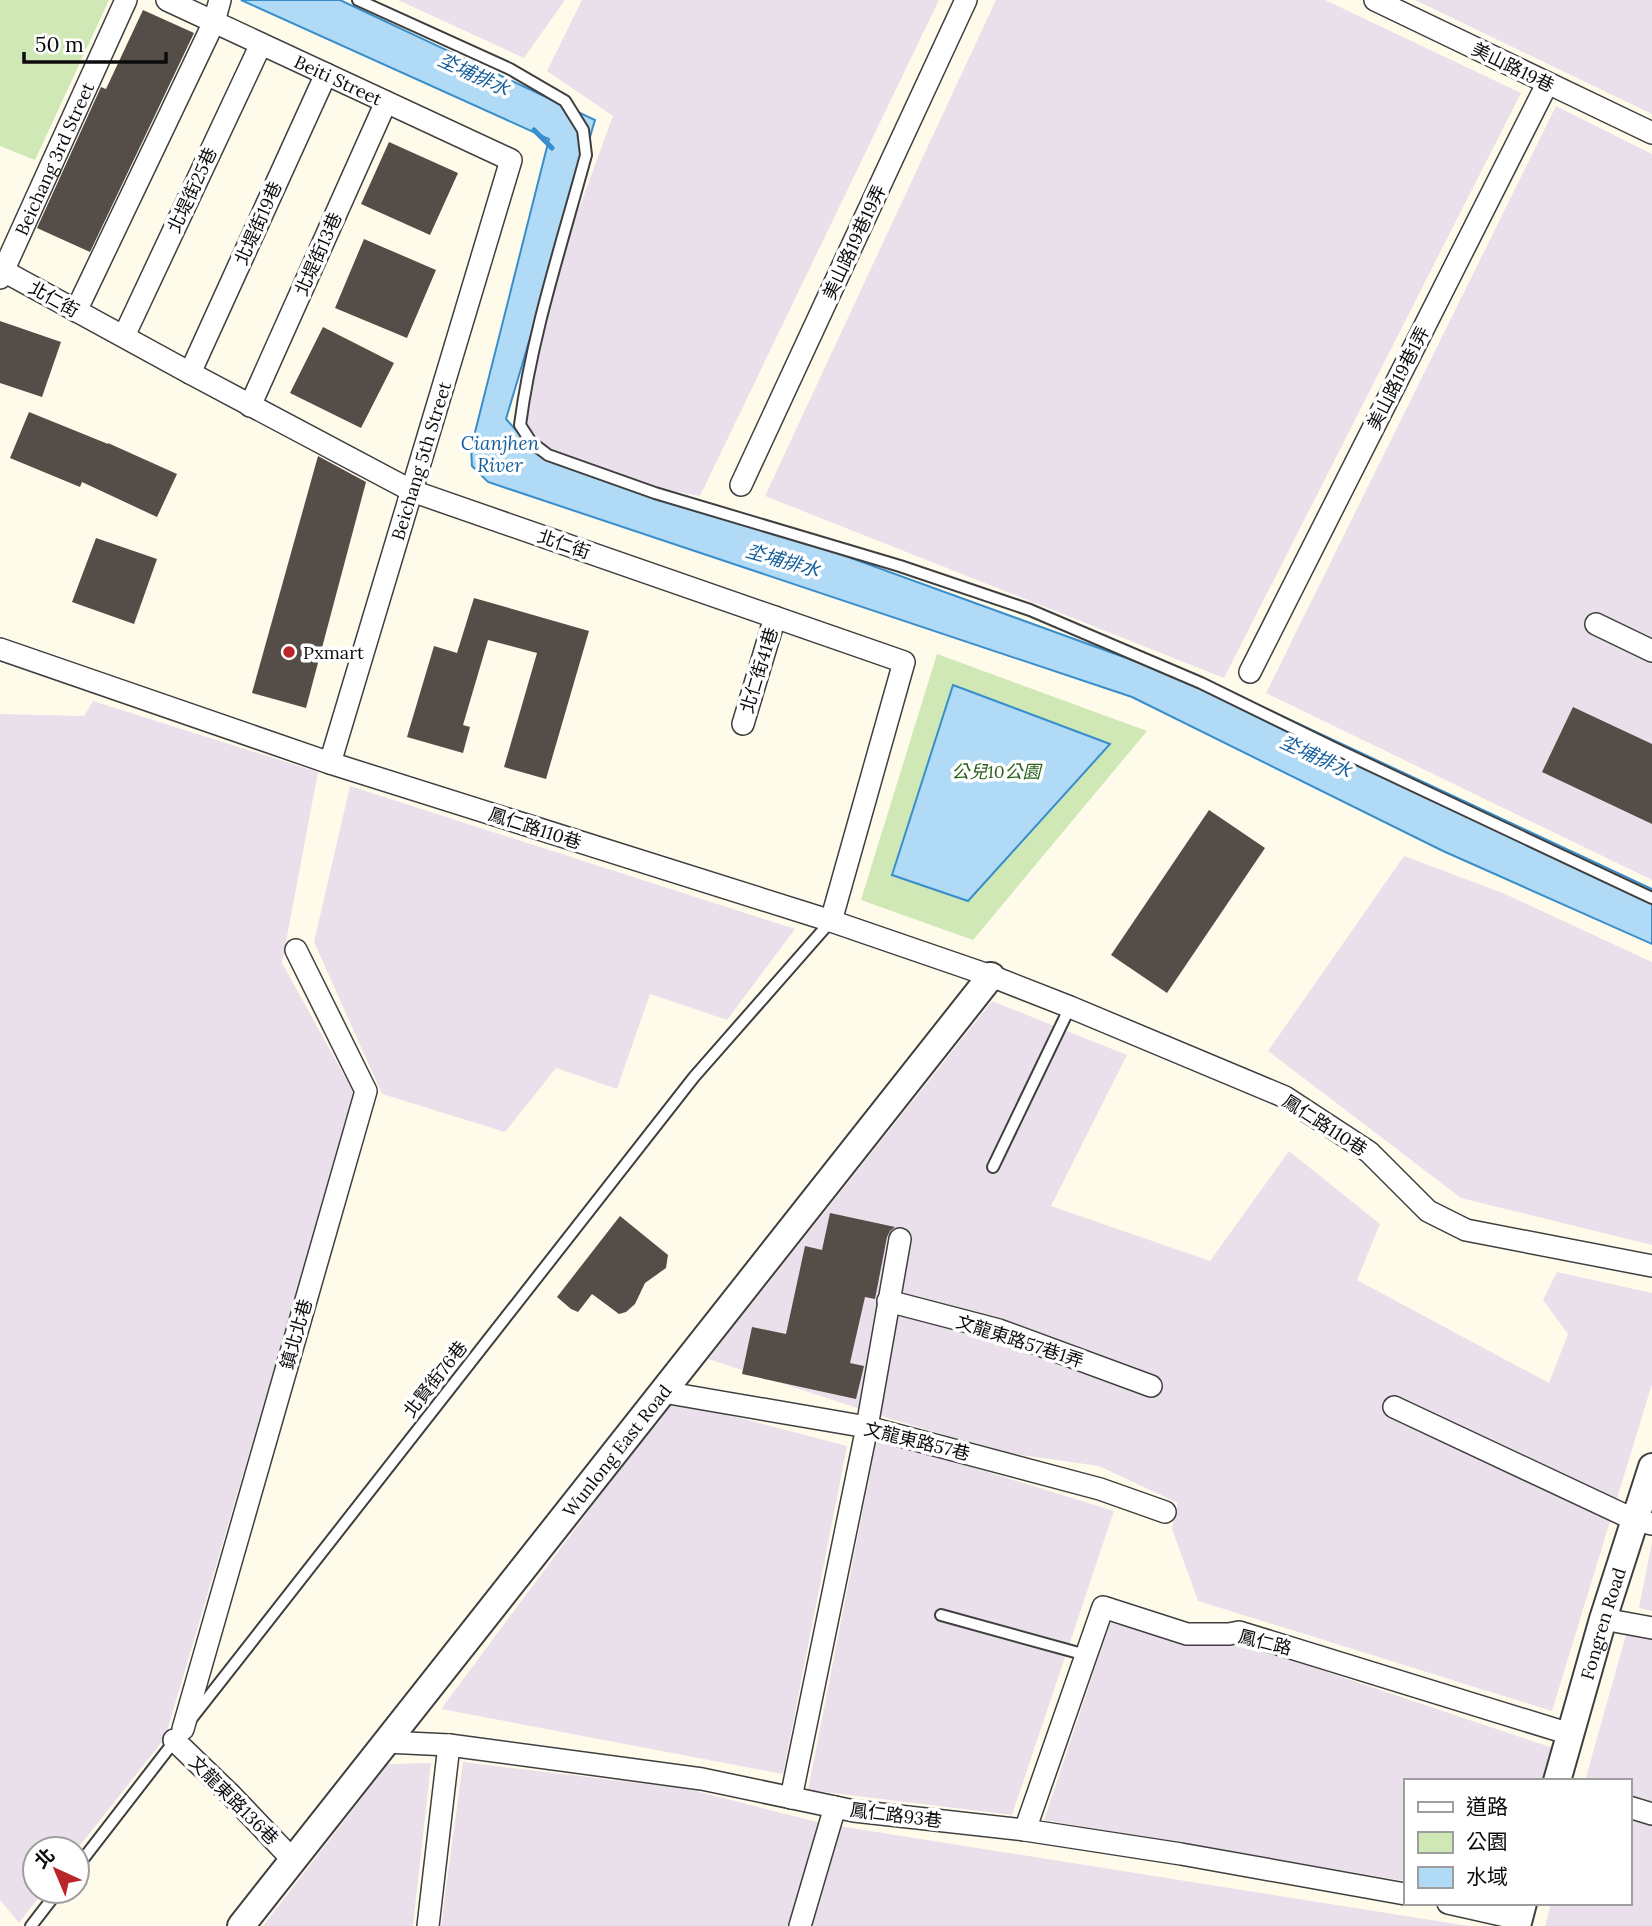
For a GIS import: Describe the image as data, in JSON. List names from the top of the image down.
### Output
{
  "streets": {
    "street": [
      "美山路19巷",
      "Beiti Street",
      "Beichang 3rd Street",
      "北堤街25巷",
      "北堤街19巷",
      "美山路19巷19弄",
      "北堤街13巷",
      "北仁街",
      "美山路19巷1弄",
      "Beichang 5th Street",
      "北仁街41巷",
      "鳳仁路110巷",
      "鎮北北巷",
      "文龍東路57巷1弄",
      "文龍東路57巷",
      "Wunlong East Road",
      "Fongren Road",
      "鳳仁路",
      "文龍東路136巷",
      "鳳仁路93巷"
    ],
    "lane": ["北賢街76巷"]
  },
  "crossings": [
    ["美山路19巷", "美山路19巷1弄"],
    ["Beiti Street", "北堤街25巷"],
    ["Beiti Street", "北堤街19巷"],
    ["Beiti Street", "北堤街13巷"],
    ["Beiti Street", "Beichang 5th Street"],
    ["Beichang 3rd Street", "北仁街"],
    ["北堤街25巷", "北仁街"],
    ["北堤街19巷", "北仁街"],
    ["北堤街13巷", "北仁街"],
    ["北仁街", "Beichang 5th Street"],
    ["北仁街", "北仁街41巷"],
    ["北仁街", "鳳仁路110巷"],
    ["北仁街", "北賢街76巷"],
    ["Beichang 5th Street", "鳳仁路110巷"],
    ["鳳仁路110巷", "北賢街76巷"],
    ["鳳仁路110巷", "Wunlong East Road"],
    ["鎮北北巷", "北賢街76巷"],
    ["鎮北北巷", "文龍東路136巷"],
    ["北賢街76巷", "文龍東路136巷"],
    ["文龍東路57巷", "Wunlong East Road"],
    ["Wunlong East Road", "文龍東路136巷"],
    ["Wunlong East Road", "鳳仁路93巷"],
    ["Fongren Road", "鳳仁路"],
    ["鳳仁路", "鳳仁路93巷"]
  ],
  "water": ["坔埔排水", "Cianjhen River"],
  "parks": ["公兒10公園"],
  "places": ["Pxmart"],
  "legend": ["道路", "公園", "水域"],
  "scale_bar": "50 m",
  "north": "top left"
}
